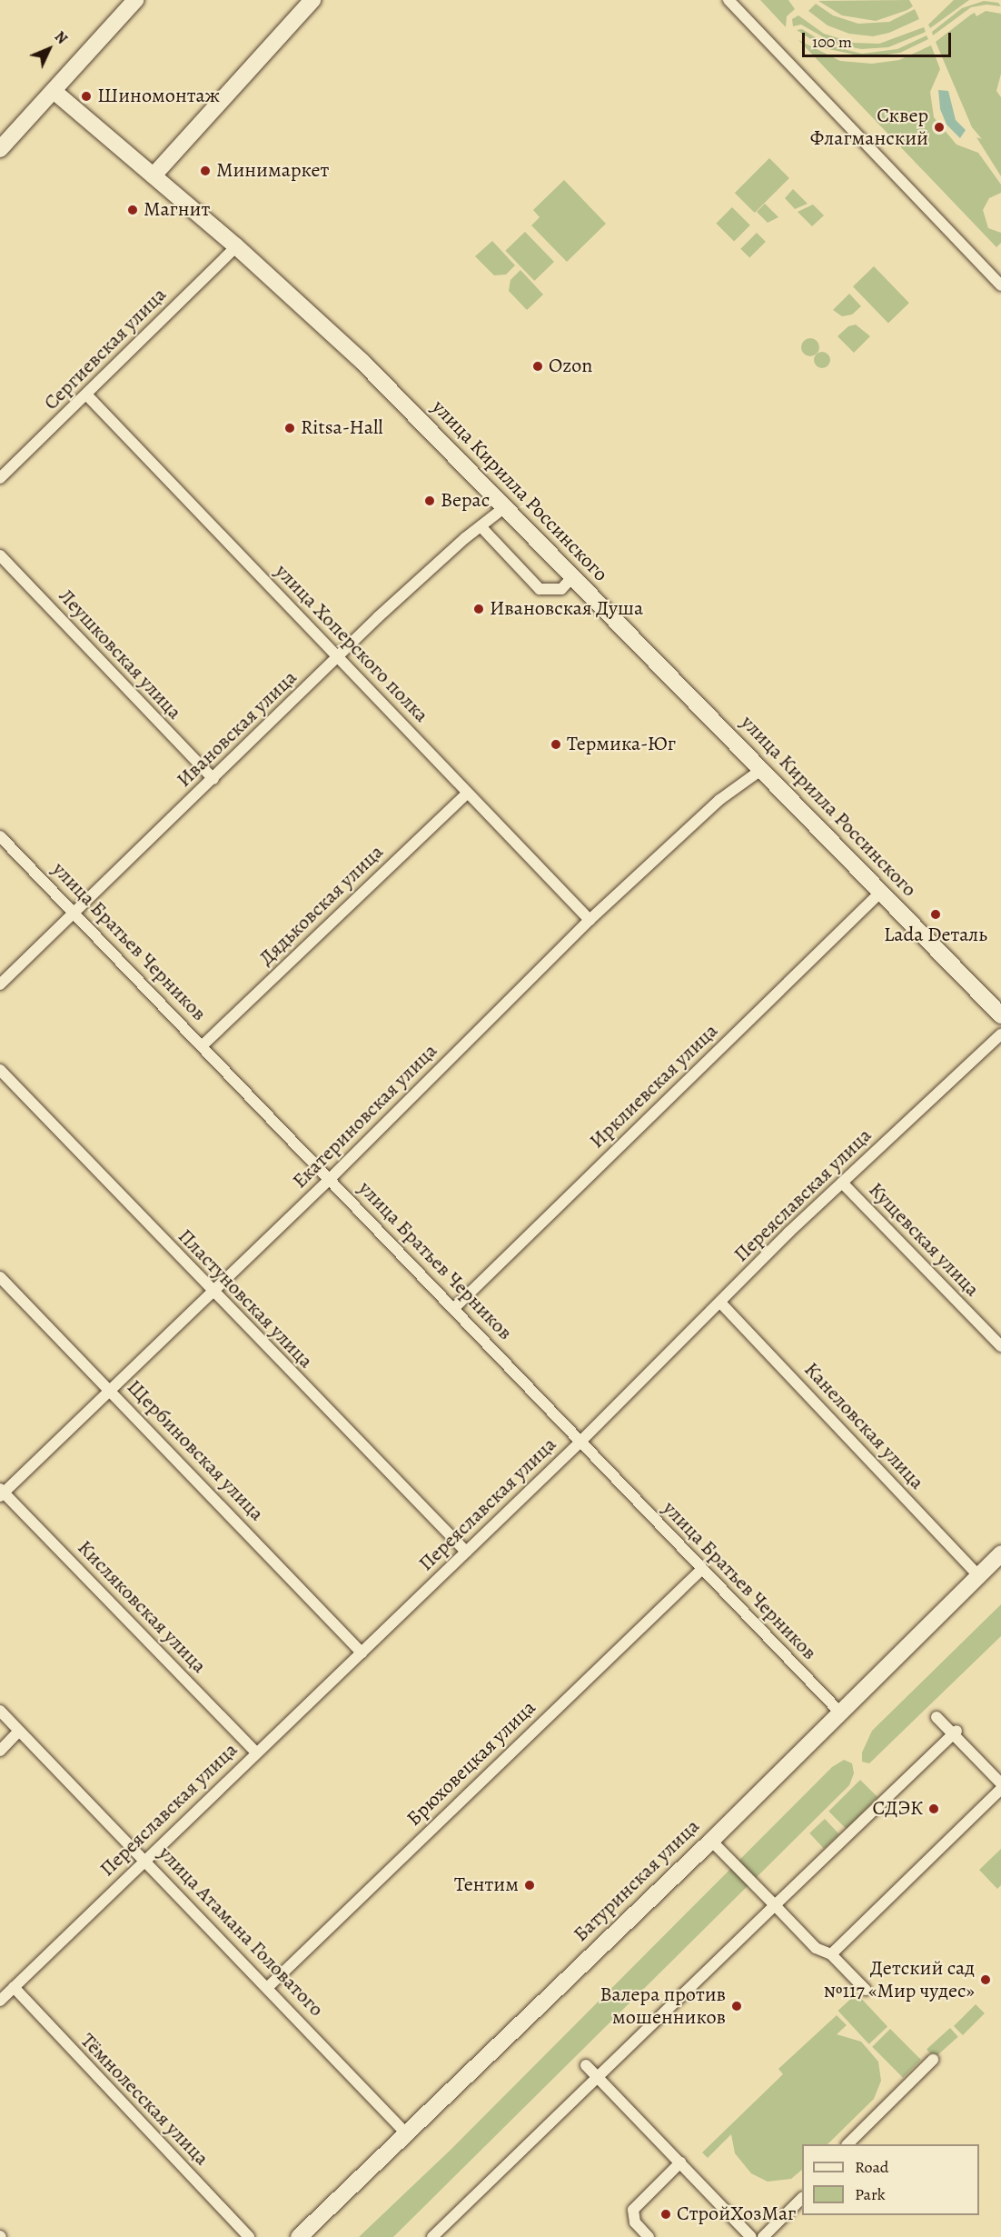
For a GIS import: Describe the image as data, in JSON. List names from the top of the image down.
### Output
{
  "streets": {
    "main road": ["улица Кирилла Россинского", "Батуринская улица"],
    "street": [
      "Сергиевская улица",
      "улица Хоперского полка",
      "Леушковская улица",
      "Ивановская улица",
      "Дядьковская улица",
      "улица Братьев Черников",
      "Ирклиевская улица",
      "Екатериновская улица",
      "Переяславская улица",
      "Кущевская улица",
      "Пластуновская улица",
      "Канеловская улица",
      "Щербиновская улица",
      "Кисляковская улица",
      "Брюховецкая улица",
      "улица Атамана Головатого",
      "Тёмнолесская улица"
    ]
  },
  "crossings": [
    ["Сергиевская улица", "улица Кирилла Россинского"],
    ["Сергиевская улица", "улица Хоперского полка"],
    ["улица Кирилла Россинского", "Ивановская улица"],
    ["улица Кирилла Россинского", "Ирклиевская улица"],
    ["улица Кирилла Россинского", "Екатериновская улица"],
    ["улица Хоперского полка", "Ивановская улица"],
    ["улица Хоперского полка", "Дядьковская улица"],
    ["улица Хоперского полка", "Екатериновская улица"],
    ["Леушковская улица", "Ивановская улица"],
    ["Ивановская улица", "улица Братьев Черников"],
    ["Дядьковская улица", "улица Братьев Черников"],
    ["улица Братьев Черников", "Ирклиевская улица"],
    ["улица Братьев Черников", "Екатериновская улица"],
    ["улица Братьев Черников", "Переяславская улица"],
    ["улица Братьев Черников", "Брюховецкая улица"],
    ["улица Братьев Черников", "Батуринская улица"],
    ["Екатериновская улица", "Пластуновская улица"],
    ["Екатериновская улица", "Щербиновская улица"],
    ["Екатериновская улица", "Кисляковская улица"],
    ["Переяславская улица", "Кущевская улица"],
    ["Переяславская улица", "Пластуновская улица"],
    ["Переяславская улица", "Канеловская улица"],
    ["Переяславская улица", "Щербиновская улица"],
    ["Переяславская улица", "Кисляковская улица"],
    ["Переяславская улица", "улица Атамана Головатого"],
    ["Переяславская улица", "Тёмнолесская улица"],
    ["Канеловская улица", "Батуринская улица"],
    ["Брюховецкая улица", "улица Атамана Головатого"],
    ["Батуринская улица", "улица Атамана Головатого"]
  ],
  "places": [
    "Шиномонтаж",
    "Сквер Флагманский",
    "Минимаркет",
    "Магнит",
    "Ozon",
    "Ritsa-Hall",
    "Верас",
    "Ивановская Душа",
    "Термика-Юг",
    "Lada Dеталь",
    "СДЭК",
    "Тентим",
    "Детский сад №117 «Мир чудес»",
    "Валера против мошенников",
    "СтройХозМаг"
  ],
  "legend": ["Road", "Park"],
  "scale_bar": "100 m",
  "north": "top right"
}
